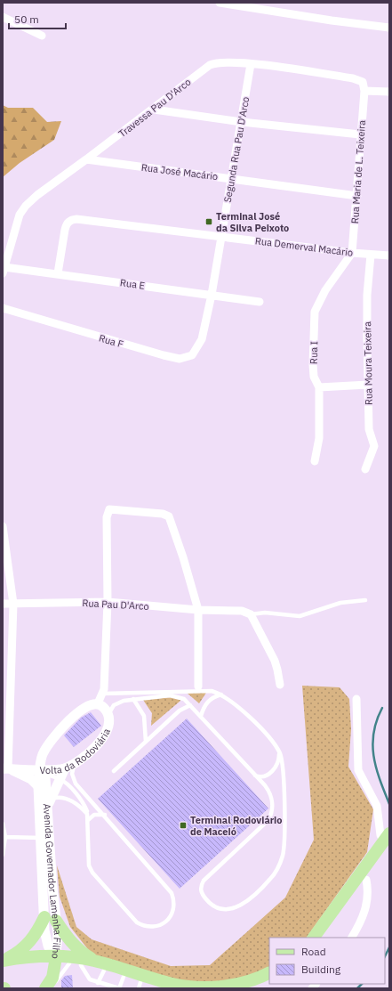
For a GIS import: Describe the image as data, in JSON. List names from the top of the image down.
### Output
{
  "streets": {
    "street": [
      "Travessa Pau D'Arco",
      "Segunda Rua Pau D'Arco",
      "Rua José Macário",
      "Rua Maria de L. Teixeira",
      "Rua Demerval Macário",
      "Rua E",
      "Rua F",
      "Rua I",
      "Rua Moura Teixeira",
      "Rua Pau D'Arco",
      "Volta da Rodoviária",
      "Avenida Governador Lamenha Filho"
    ]
  },
  "crossings": [
    ["Travessa Pau D'Arco", "Segunda Rua Pau D'Arco"],
    ["Travessa Pau D'Arco", "Rua José Macário"],
    ["Travessa Pau D'Arco", "Rua Maria de L. Teixeira"],
    ["Travessa Pau D'Arco", "Rua E"],
    ["Segunda Rua Pau D'Arco", "Rua José Macário"],
    ["Segunda Rua Pau D'Arco", "Rua Demerval Macário"],
    ["Segunda Rua Pau D'Arco", "Rua E"],
    ["Segunda Rua Pau D'Arco", "Rua F"],
    ["Rua José Macário", "Rua Maria de L. Teixeira"],
    ["Rua Maria de L. Teixeira", "Rua Demerval Macário"],
    ["Rua Maria de L. Teixeira", "Rua I"],
    ["Rua Demerval Macário", "Rua E"],
    ["Rua Demerval Macário", "Rua I"],
    ["Rua Demerval Macário", "Rua Moura Teixeira"],
    ["Volta da Rodoviária", "Avenida Governador Lamenha Filho"]
  ],
  "places": {
    "transit": ["Terminal José da Silva Peixoto", "Terminal Rodoviário de Maceió"]
  },
  "legend": ["Road", "Building"],
  "scale_bar": "50 m"
}
